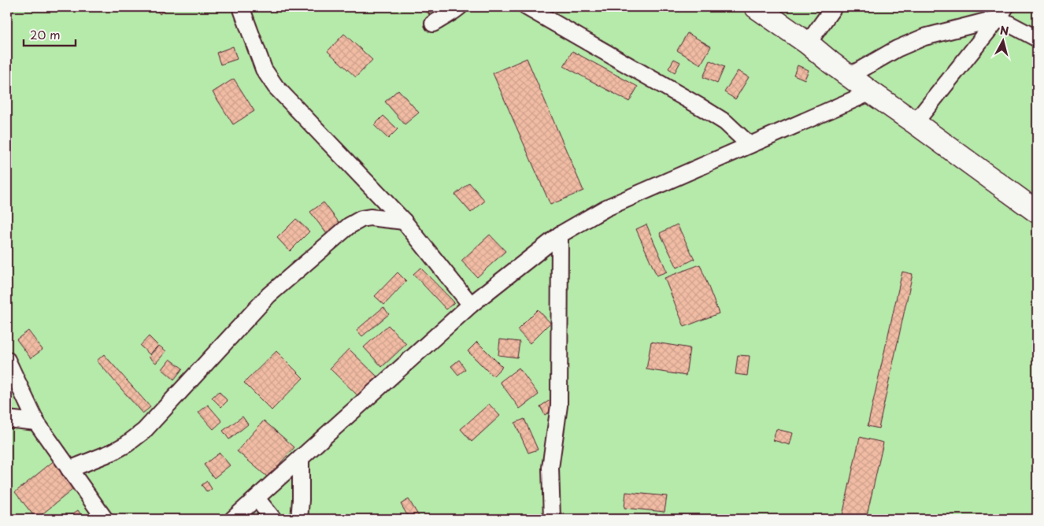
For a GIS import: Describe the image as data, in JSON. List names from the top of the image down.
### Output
{
  "scale_bar": "20 m",
  "north": "top"
}
